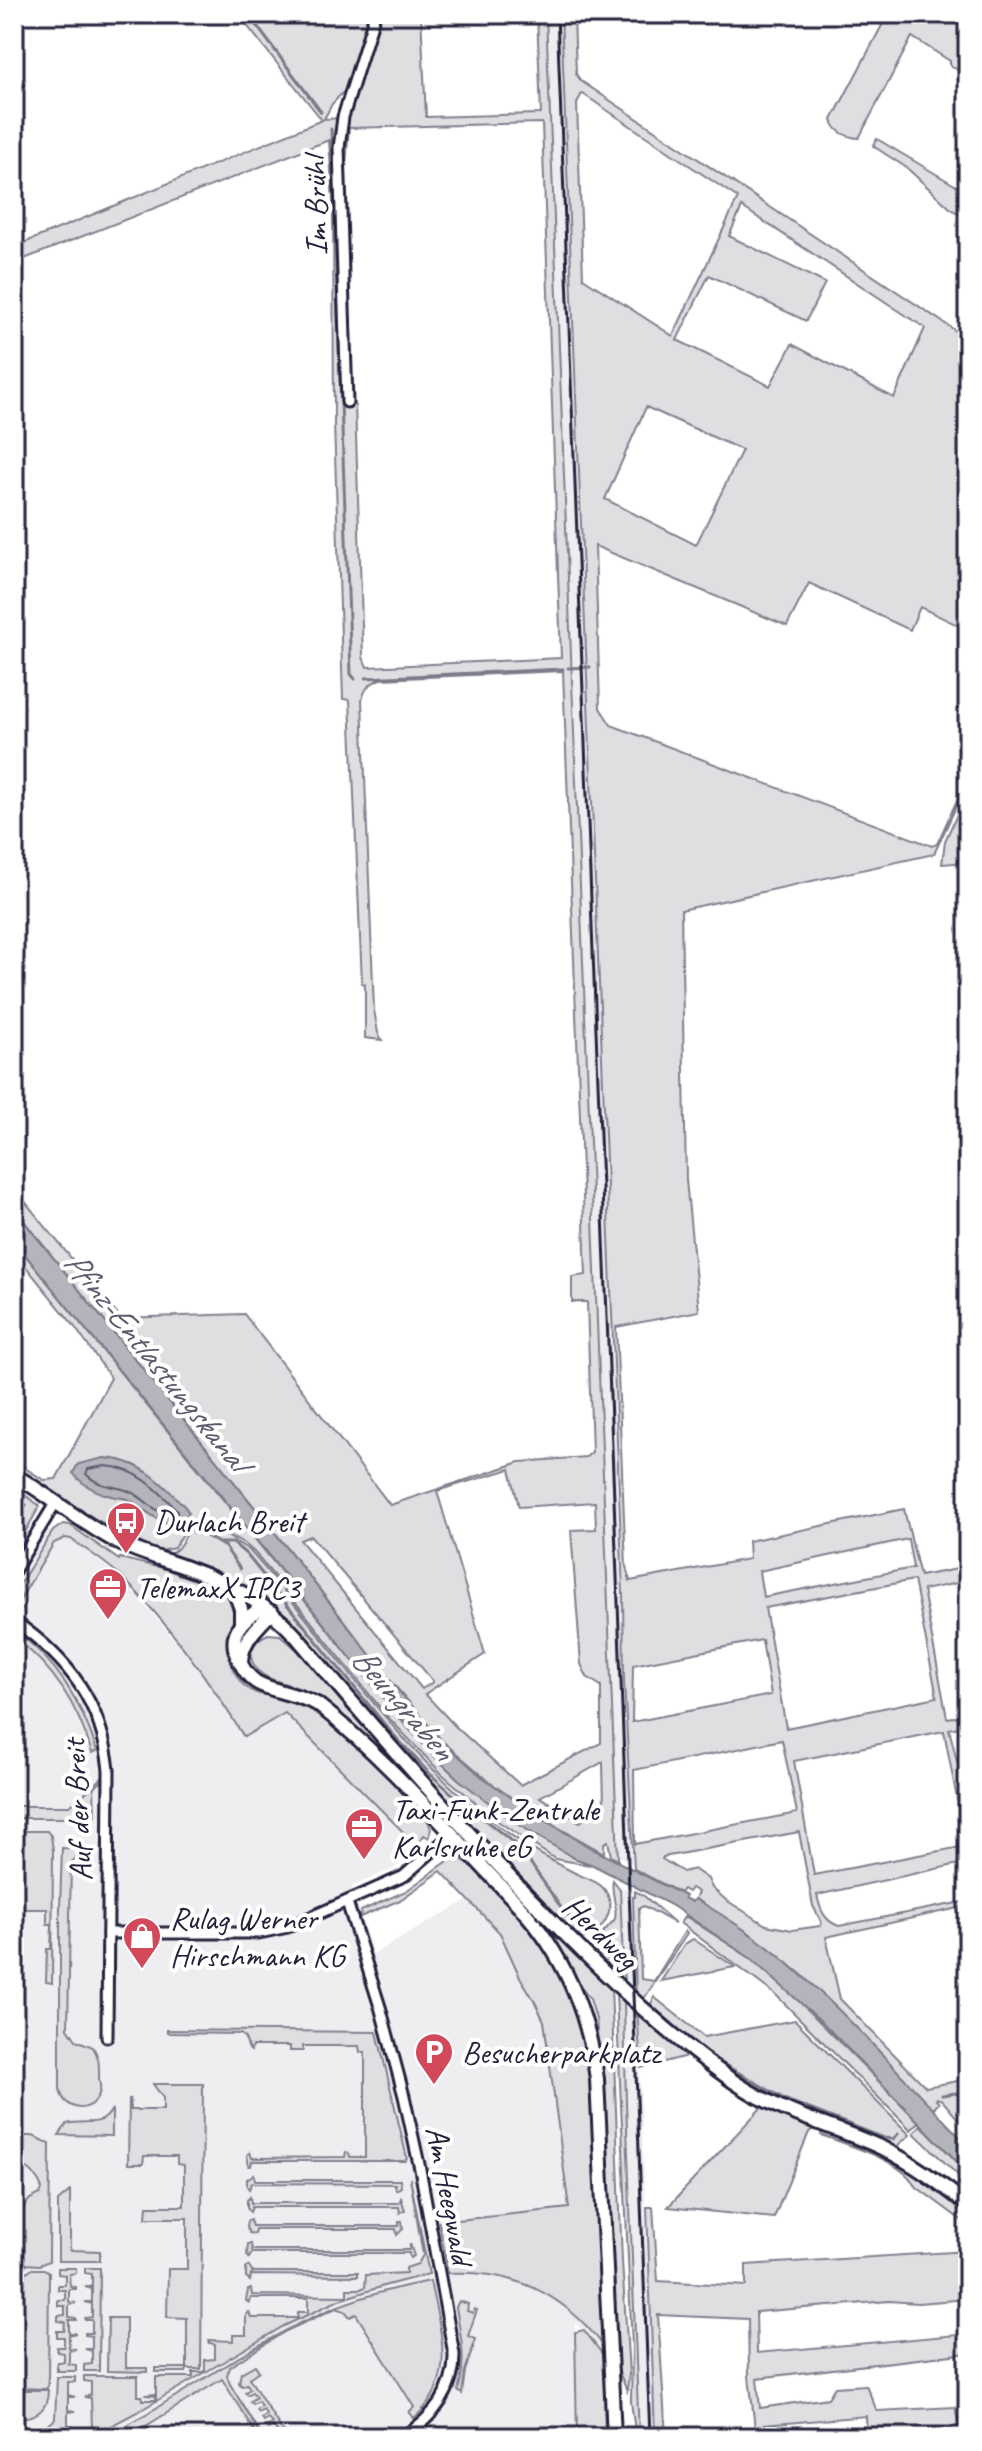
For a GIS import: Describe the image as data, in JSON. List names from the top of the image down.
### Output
{
  "streets": {
    "main road": ["Herdweg"],
    "street": ["Im Brühl", "Auf der Breit", "Am Heegwald"]
  },
  "water": ["Pfinz-Entlastungskanal", "Beungraben"],
  "places": {
    "bus stop": ["Durlach Breit"],
    "office": ["TelemaxX IPC3", "Taxi-Funk-Zentrale Karlsruhe eG"],
    "shop": ["Rulag Werner Hirschmann KG"],
    "parking": ["Besucherparkplatz"]
  }
}
